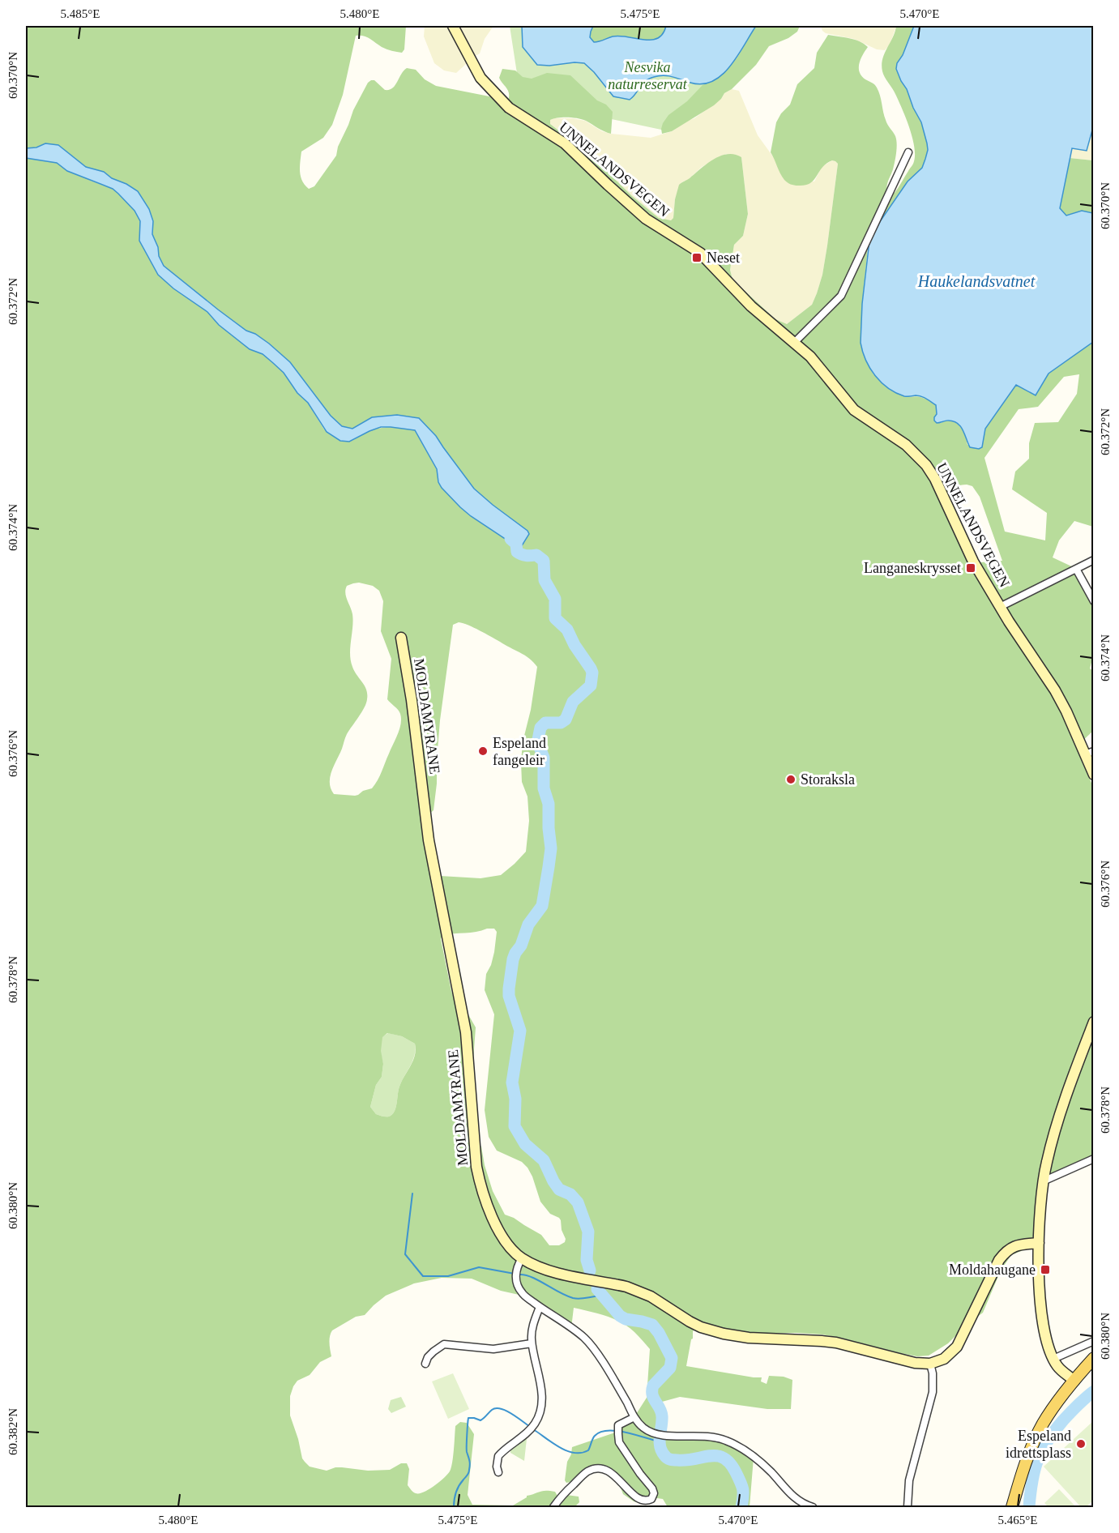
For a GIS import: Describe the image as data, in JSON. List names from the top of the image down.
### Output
{
  "streets": {
    "main road": ["UNNELANDSVEGEN", "MOLDAMYRANE"]
  },
  "water": ["Haukelandsvatnet"],
  "parks": ["Nesvika naturreservat"],
  "places": {
    "transit": ["Neset", "Langaneskrysset", "Moldahaugane"],
    "other": ["Espeland fangeleir", "Storaksla", "Espeland idrettsplass"]
  },
  "coordinates": [
    "5.485°E",
    "5.480°E",
    "5.475°E",
    "5.470°E",
    "60.370°N",
    "60.372°N",
    "60.374°N",
    "60.376°N",
    "60.378°N",
    "60.380°N",
    "60.382°N",
    "5.465°E"
  ]
}
